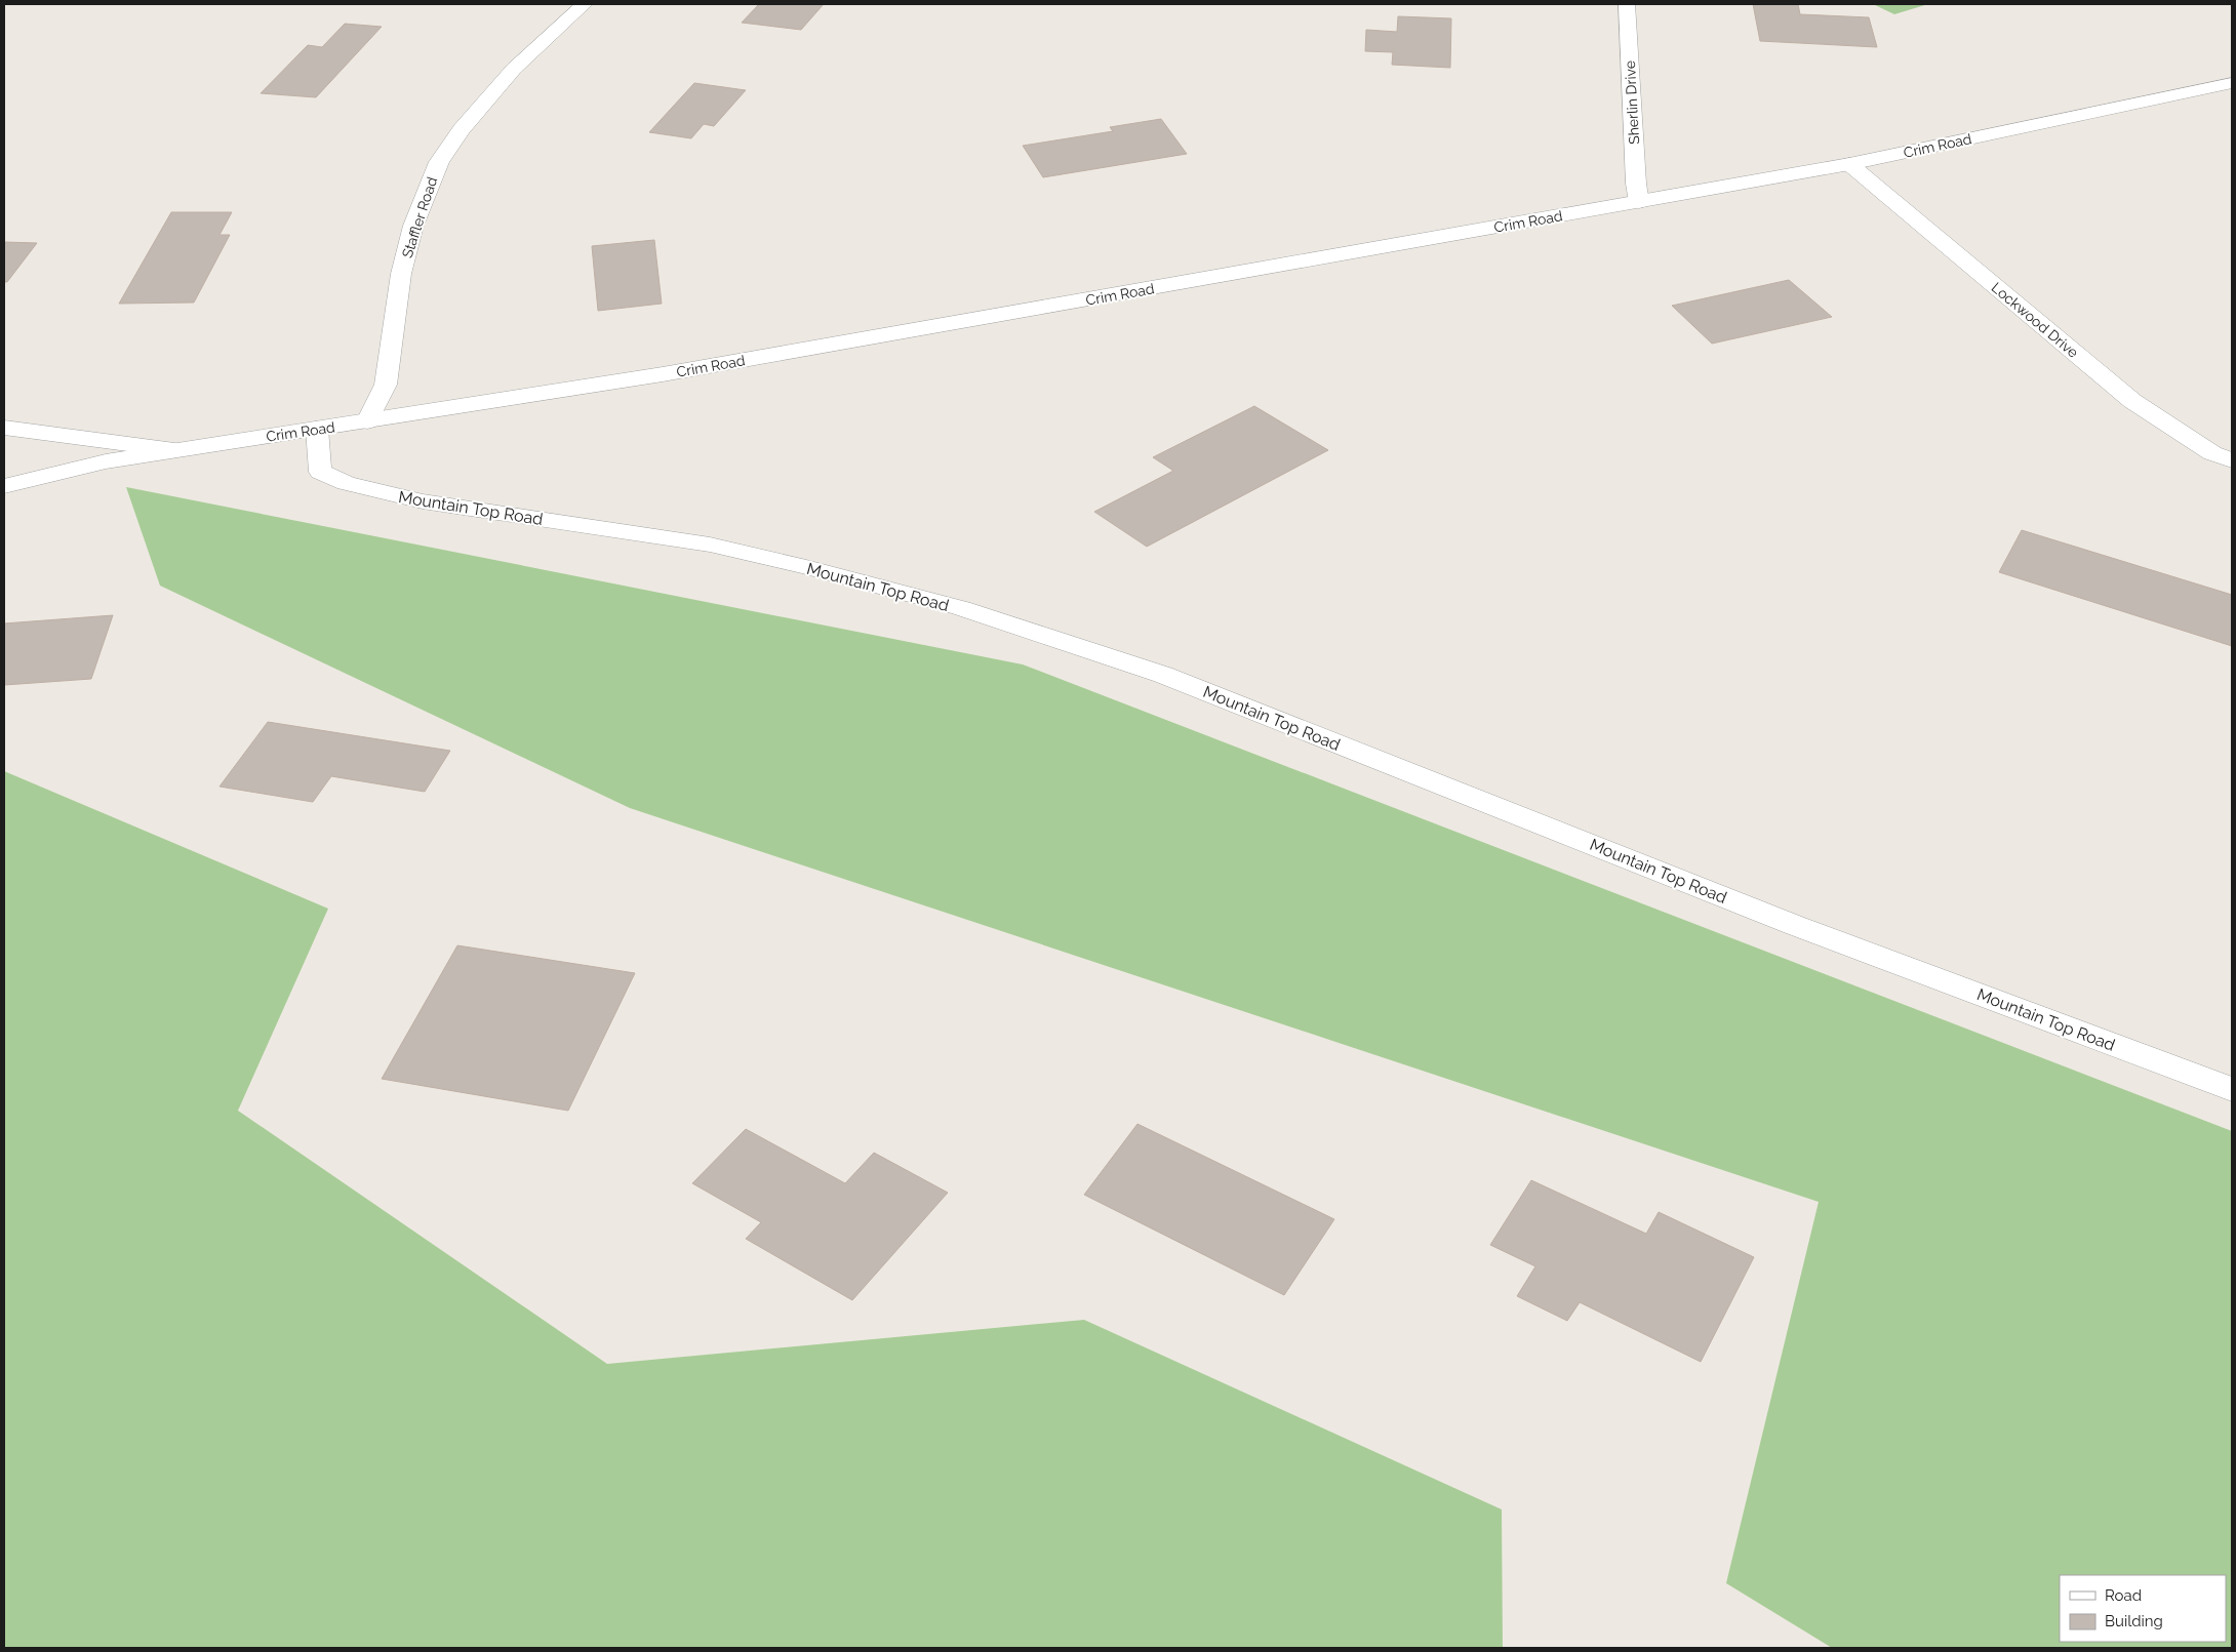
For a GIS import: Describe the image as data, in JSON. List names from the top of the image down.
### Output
{
  "streets": {
    "street": [
      "Sherlin Drive",
      "Crim Road",
      "Staffler Road",
      "Lockwood Drive",
      "Mountain Top Road"
    ]
  },
  "crossings": [
    ["Sherlin Drive", "Crim Road"],
    ["Crim Road", "Staffler Road"],
    ["Crim Road", "Lockwood Drive"],
    ["Crim Road", "Mountain Top Road"]
  ],
  "legend": ["Road", "Building"]
}
